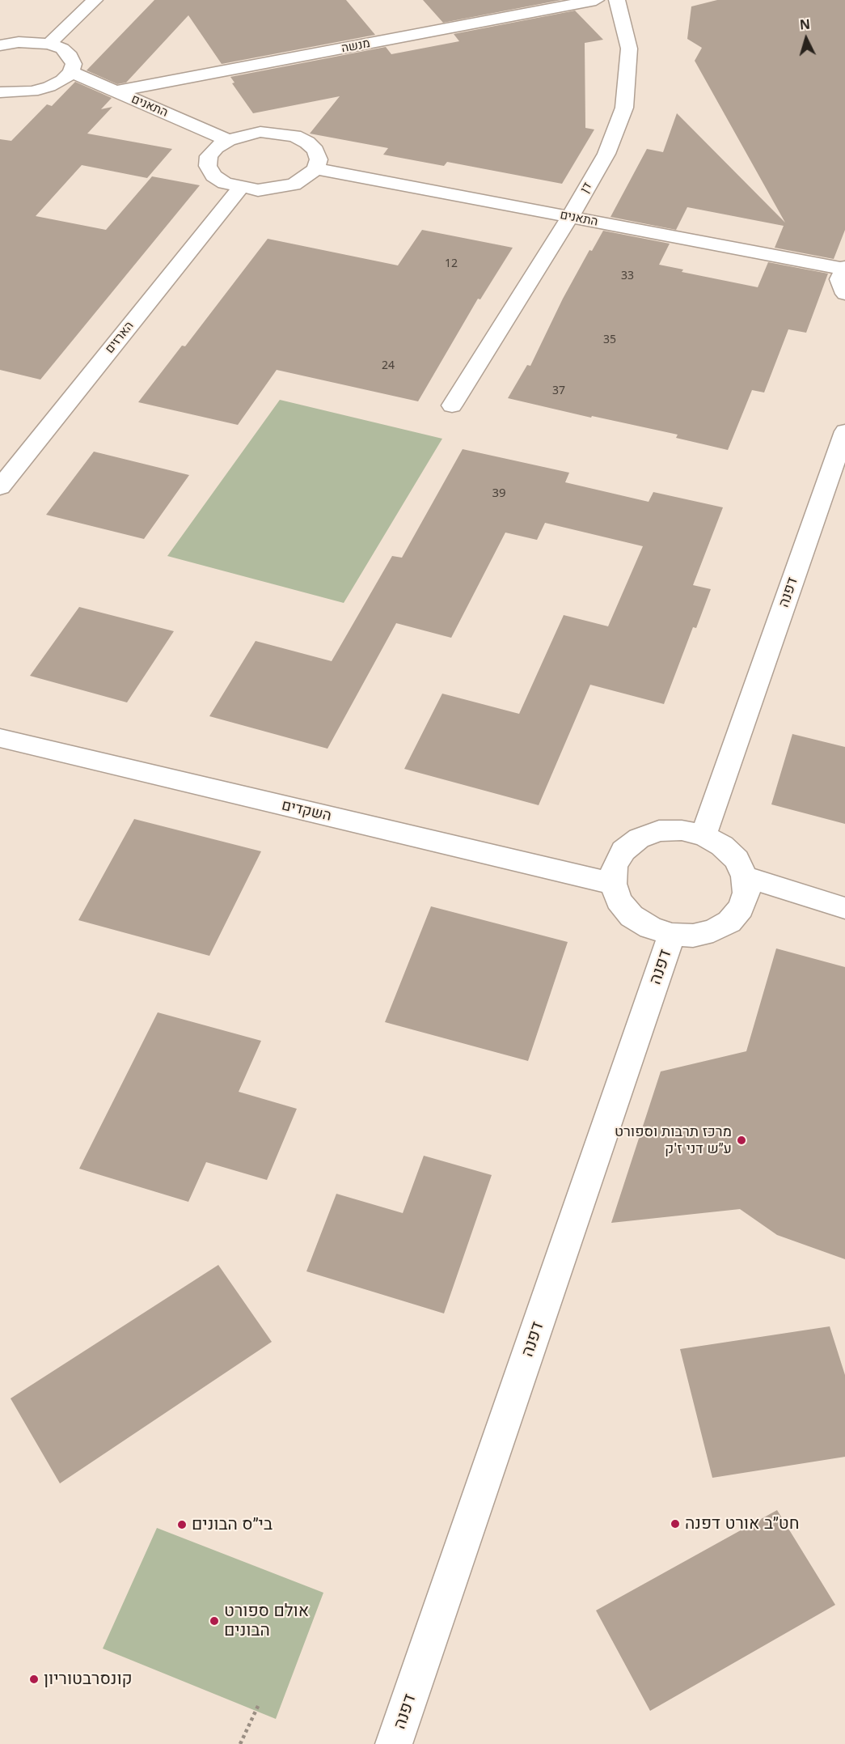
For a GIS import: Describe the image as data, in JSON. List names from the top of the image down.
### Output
{
  "streets": {
    "street": [
      "מנשה",
      "התאנים",
      "דן",
      "הארזים",
      "דפנה",
      "השקדים"
    ]
  },
  "crossings": [
    ["מנשה", "התאנים"],
    ["התאנים", "דן"],
    ["דפנה", "השקדים"]
  ],
  "places": [
    "מרכז תרבות וספורט ע״ש דני ז'ק",
    "חט״ב אורט דפנה",
    "בי״ס הבונים",
    "אולם ספורט הבונים",
    "קונסרבטוריון"
  ],
  "house_numbers": [
    "12",
    "33",
    "35",
    "24",
    "37",
    "39"
  ],
  "north": "top"
}
